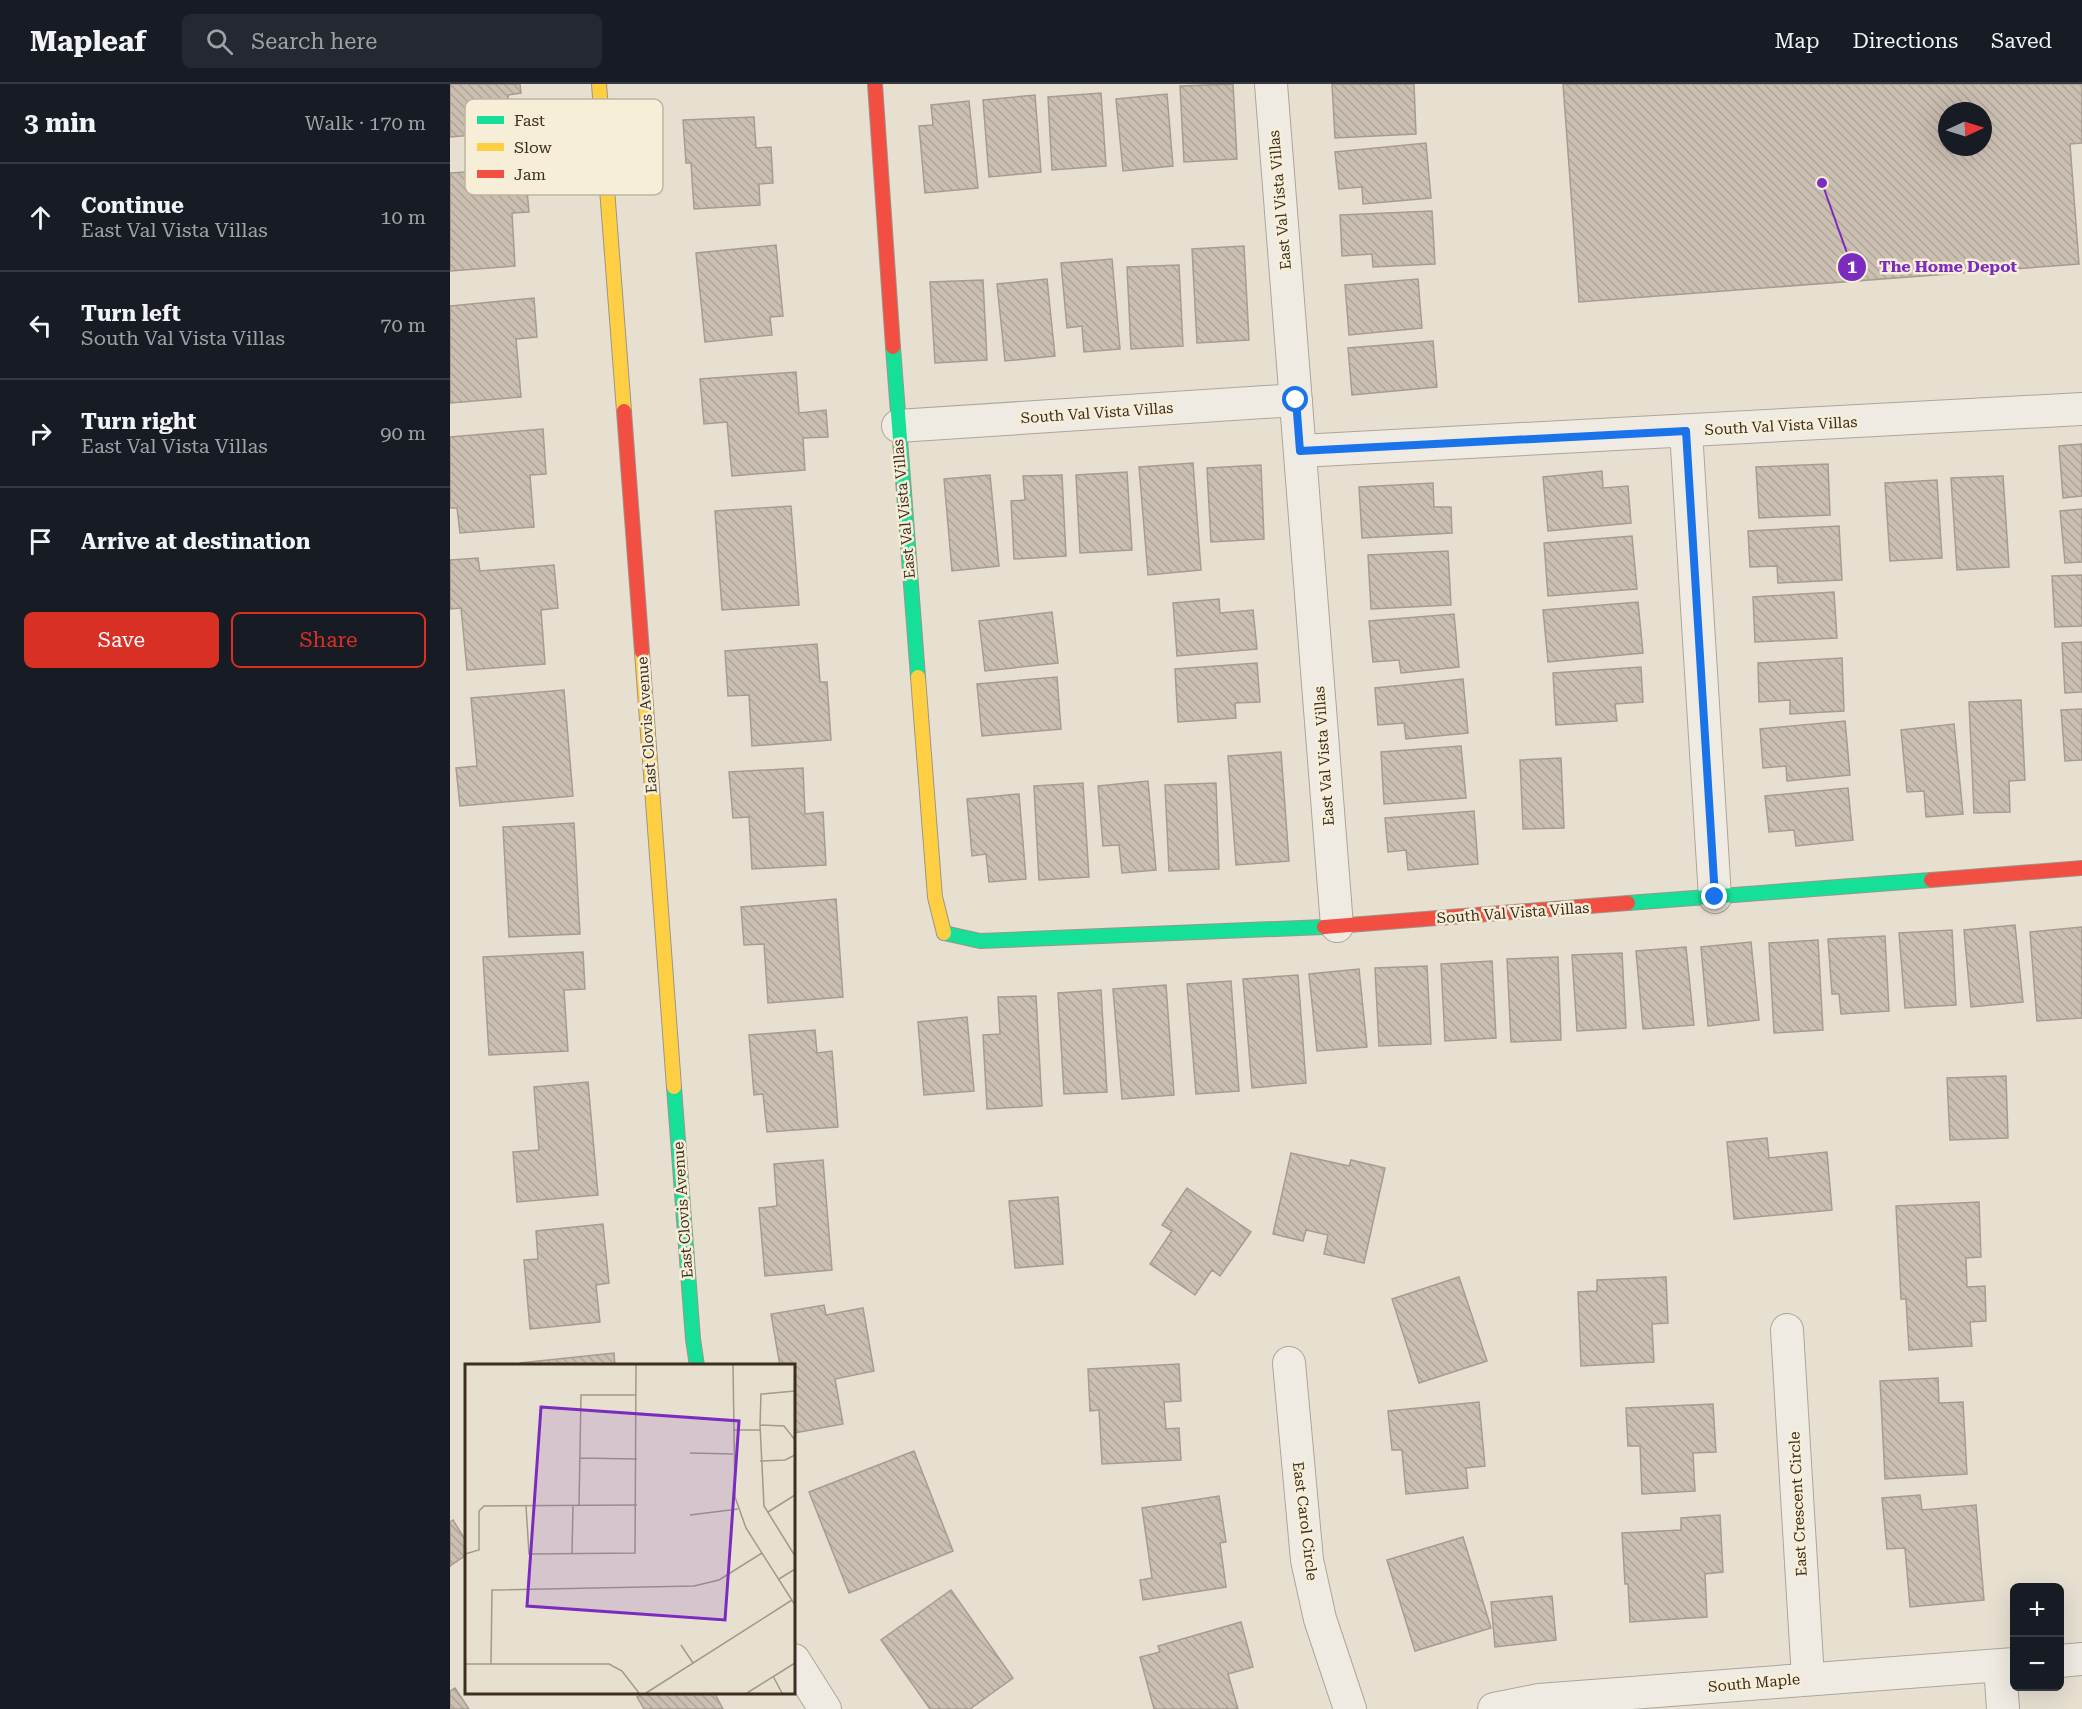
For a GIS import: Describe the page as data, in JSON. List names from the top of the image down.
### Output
{
  "streets": {
    "street": [
      "East Val Vista Villas",
      "South Val Vista Villas",
      "East Clovis Avenue",
      "East Crescent Circle",
      "East Carol Circle",
      "South Maple"
    ]
  },
  "crossings": [
    ["East Val Vista Villas", "South Val Vista Villas"],
    ["East Crescent Circle", "South Maple"]
  ],
  "places": ["The Home Depot"],
  "legend": ["Fast", "Slow", "Jam"],
  "north": "right",
  "page": {
    "header": "Mapleaf",
    "search": "Search here",
    "nav": ["Map", "Directions", "Saved"],
    "heading": ["3 min", "Walk · 170 m"],
    "list": [
      ["Continue", "East Val Vista Villas", "10 m"],
      ["Turn left", "South Val Vista Villas", "70 m"],
      ["Turn right", "East Val Vista Villas", "90 m"],
      "Arrive at destination"
    ],
    "buttons": ["Save", "Share"],
    "map_buttons": ["+", "−"]
  }
}
